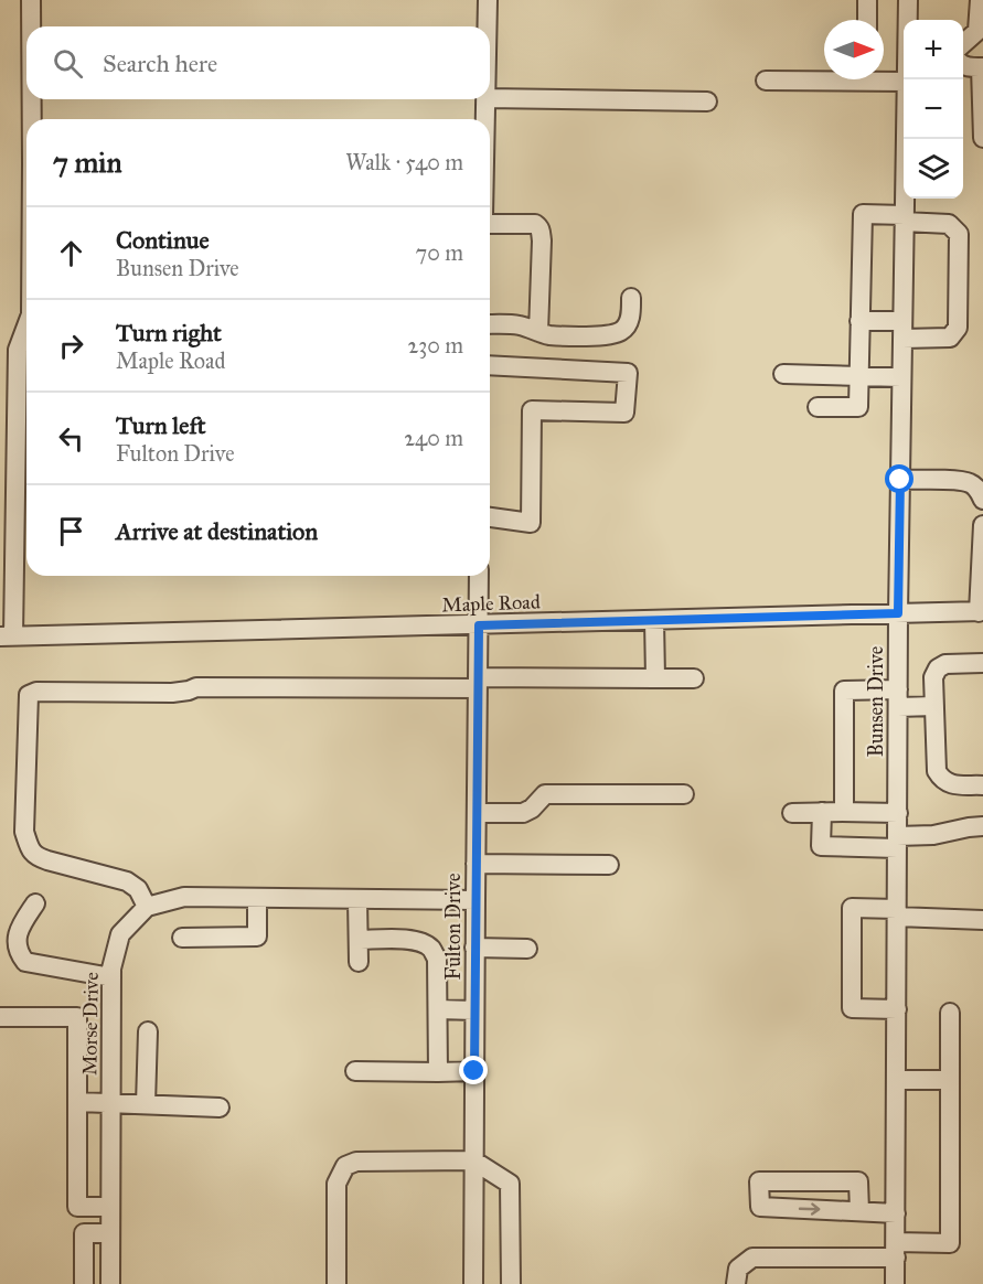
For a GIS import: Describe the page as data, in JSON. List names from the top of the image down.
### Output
{
  "streets": {
    "street": [
      "Maple Road",
      "Bunsen Drive",
      "Fulton Drive",
      "Morse Drive"
    ]
  },
  "crossings": [
    ["Maple Road", "Bunsen Drive"],
    ["Maple Road", "Fulton Drive"]
  ],
  "north": "right",
  "page": {
    "map_buttons": ["+", "−"],
    "search": "Search here",
    "heading": ["7 min", "Walk · 540 m"],
    "list": [
      ["Continue", "Bunsen Drive", "70 m"],
      ["Turn right", "Maple Road", "230 m"],
      ["Turn left", "Fulton Drive", "240 m"],
      "Arrive at destination"
    ]
  }
}
